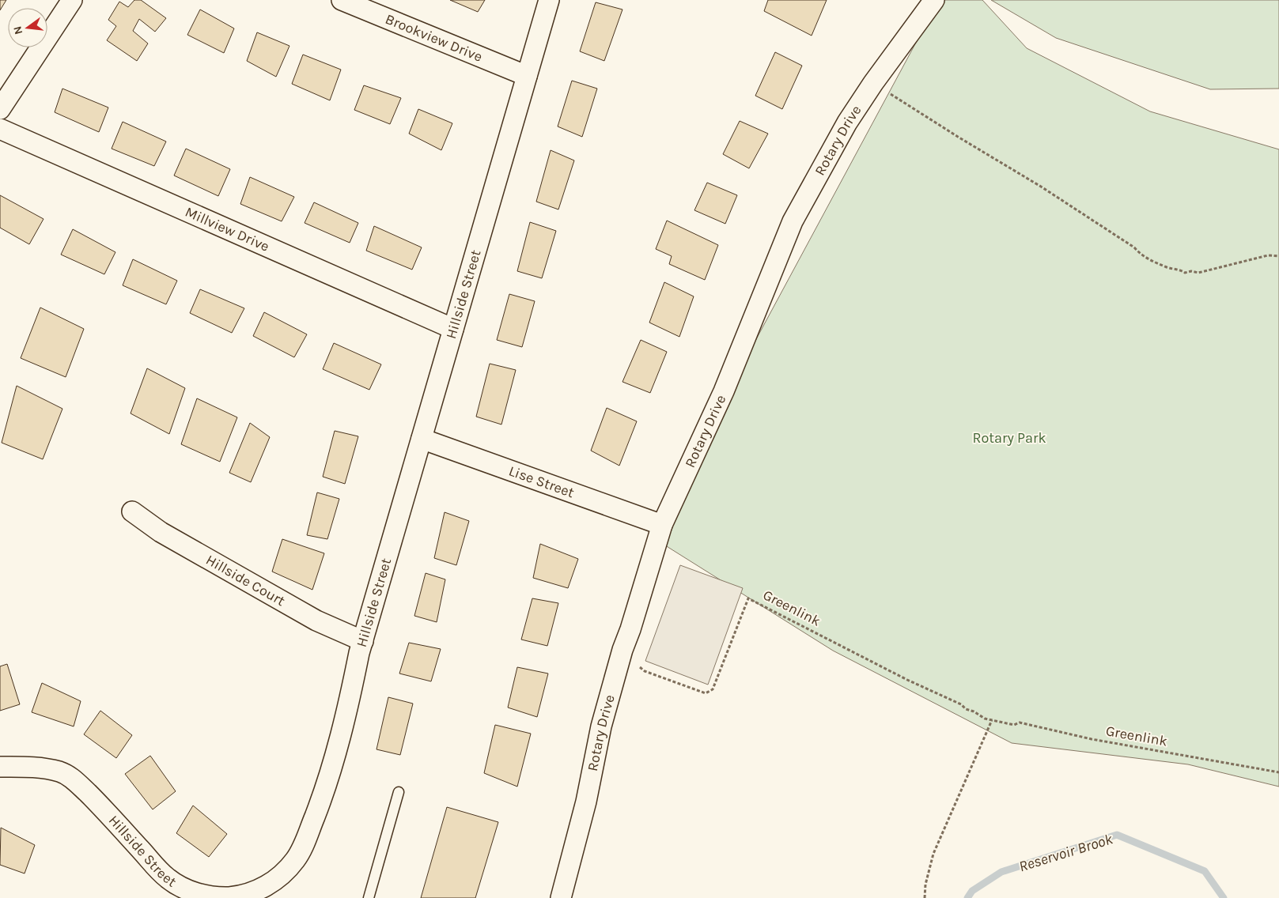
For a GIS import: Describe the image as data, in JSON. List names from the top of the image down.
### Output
{
  "streets": {
    "street": [
      "Brookview Drive",
      "Rotary Drive",
      "Millview Drive",
      "Hillside Street",
      "Lise Street",
      "Hillside Court"
    ],
    "path": ["Greenlink"]
  },
  "crossings": [
    ["Brookview Drive", "Hillside Street"],
    ["Rotary Drive", "Lise Street"],
    ["Millview Drive", "Hillside Street"],
    ["Hillside Street", "Lise Street"],
    ["Hillside Street", "Hillside Court"]
  ],
  "water": ["Reservoir Brook"],
  "parks": ["Rotary Park"],
  "north": "left"
}
